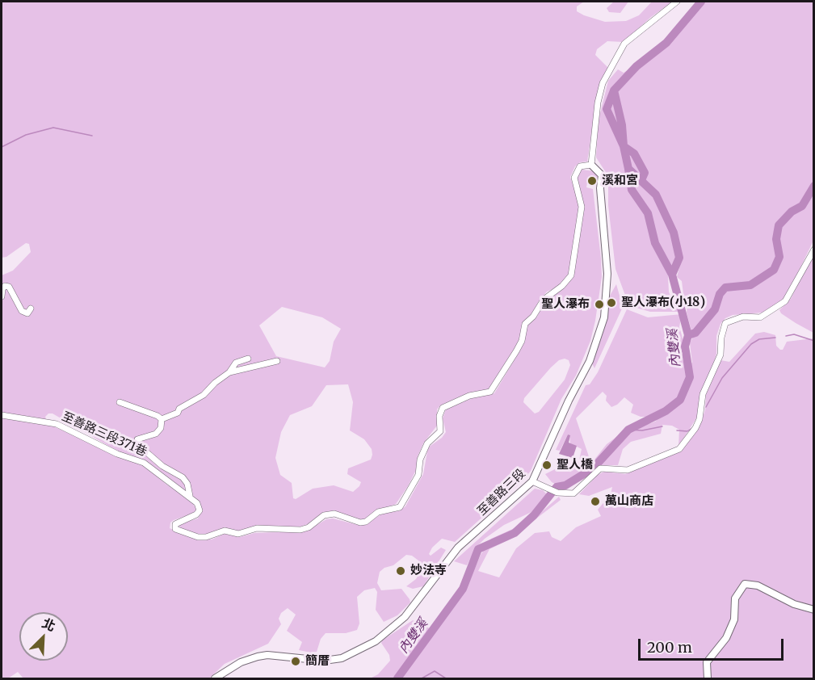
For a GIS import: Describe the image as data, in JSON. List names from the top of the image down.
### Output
{
  "streets": {
    "street": ["至善路三段371巷", "至善路三段"]
  },
  "water": ["內雙溪"],
  "places": [
    "溪和宮",
    "聖人瀑布(小18)",
    "聖人瀑布",
    "聖人橋",
    "萬山商店",
    "妙法寺",
    "簡厝"
  ],
  "scale_bar": "200 m",
  "north": "top right"
}
